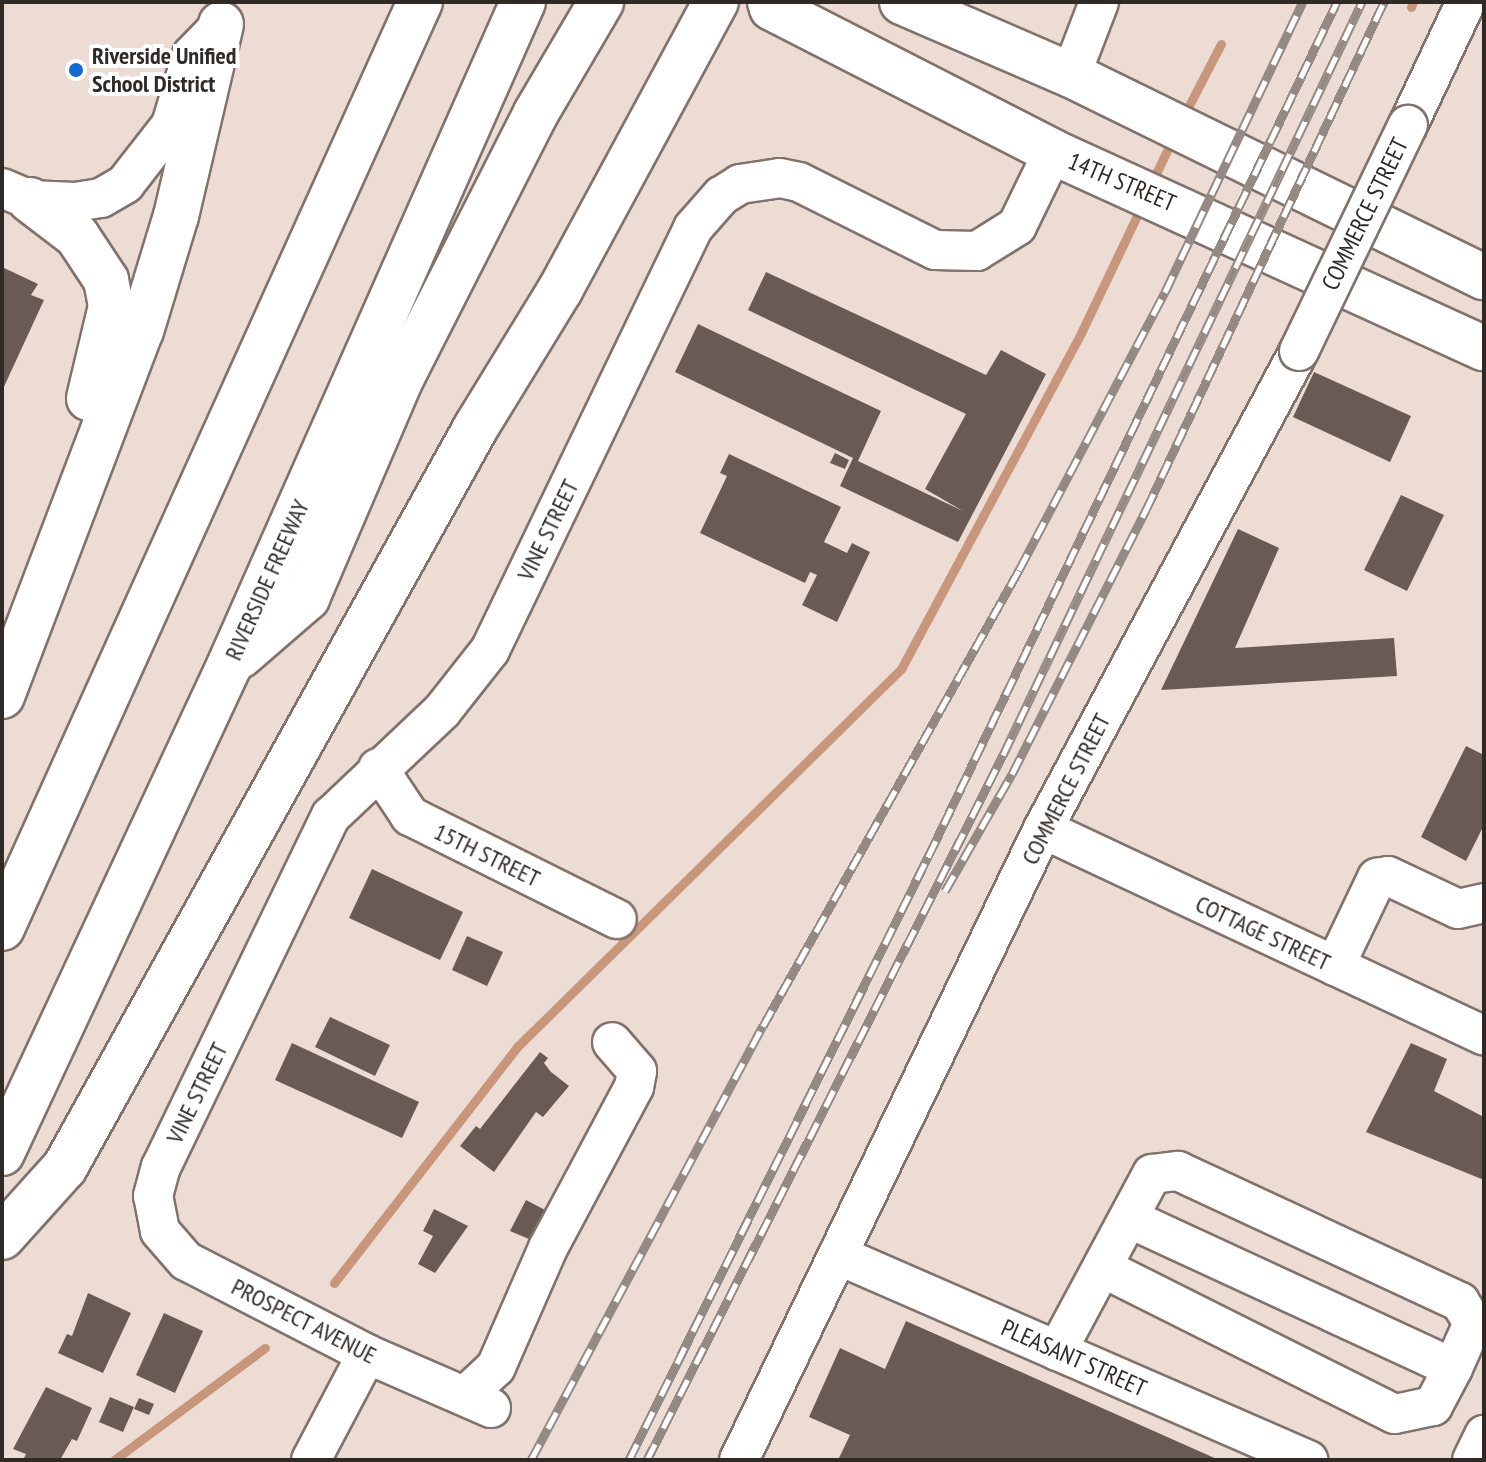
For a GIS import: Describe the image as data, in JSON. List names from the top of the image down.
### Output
{
  "streets": {
    "main road": ["14TH STREET", "RIVERSIDE FREEWAY"],
    "street": [
      "COMMERCE STREET",
      "VINE STREET",
      "15TH STREET",
      "COTTAGE STREET",
      "PROSPECT AVENUE",
      "PLEASANT STREET"
    ]
  },
  "crossings": [
    ["14TH STREET", "VINE STREET"],
    ["COMMERCE STREET", "COTTAGE STREET"],
    ["COMMERCE STREET", "PLEASANT STREET"],
    ["VINE STREET", "15TH STREET"],
    ["VINE STREET", "PROSPECT AVENUE"]
  ],
  "places": ["Riverside Unified School District"]
}
